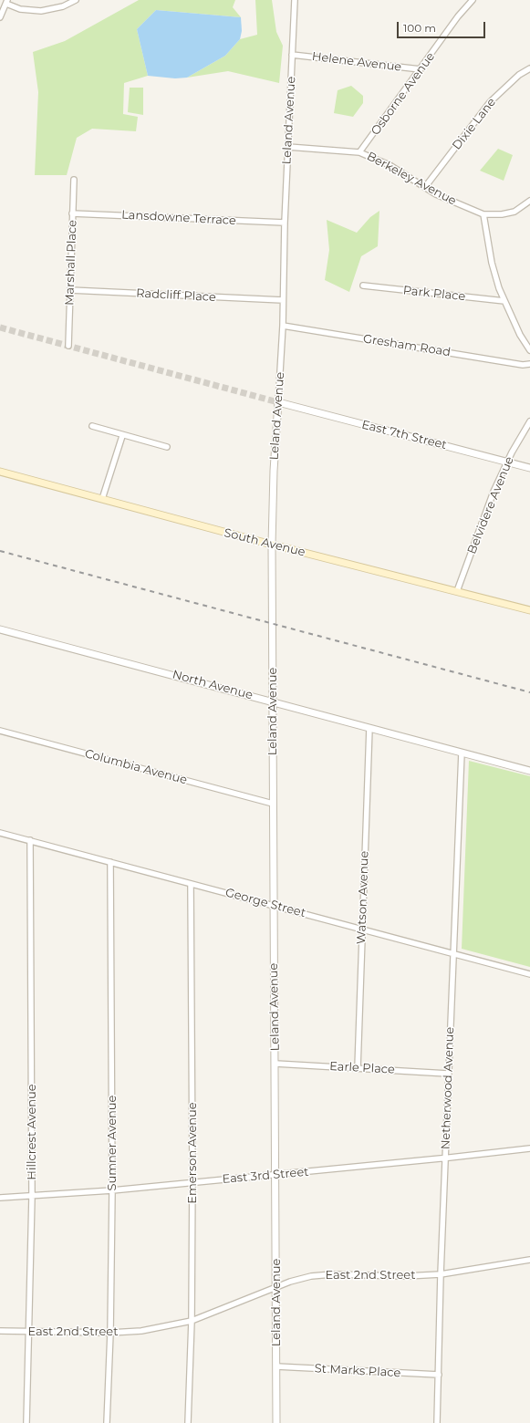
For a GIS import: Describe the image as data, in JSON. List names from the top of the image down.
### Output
{
  "streets": {
    "main road": ["South Avenue"],
    "street": [
      "Helene Avenue",
      "Osborne Avenue",
      "Leland Avenue",
      "Dixie Lane",
      "Berkeley Avenue",
      "Lansdowne Terrace",
      "Marshall Place",
      "Park Place",
      "Radcliff Place",
      "Gresham Road",
      "East 7th Street",
      "Belvidere Avenue",
      "North Avenue",
      "Columbia Avenue",
      "Watson Avenue",
      "George Street",
      "Earle Place",
      "Netherwood Avenue",
      "Hillcrest Avenue",
      "Sumner Avenue",
      "Emerson Avenue",
      "East 3rd Street",
      "East 2nd Street",
      "St Marks Place"
    ]
  },
  "crossings": [
    ["Helene Avenue", "Osborne Avenue"],
    ["Helene Avenue", "Leland Avenue"],
    ["Osborne Avenue", "Berkeley Avenue"],
    ["Leland Avenue", "Berkeley Avenue"],
    ["Leland Avenue", "Lansdowne Terrace"],
    ["Leland Avenue", "Radcliff Place"],
    ["Leland Avenue", "Gresham Road"],
    ["Leland Avenue", "East 7th Street"],
    ["Leland Avenue", "South Avenue"],
    ["Leland Avenue", "North Avenue"],
    ["Leland Avenue", "Columbia Avenue"],
    ["Leland Avenue", "George Street"],
    ["Leland Avenue", "Earle Place"],
    ["Leland Avenue", "East 3rd Street"],
    ["Leland Avenue", "East 2nd Street"],
    ["Leland Avenue", "St Marks Place"],
    ["Dixie Lane", "Berkeley Avenue"],
    ["Lansdowne Terrace", "Marshall Place"],
    ["Marshall Place", "Radcliff Place"],
    ["East 7th Street", "Belvidere Avenue"],
    ["Belvidere Avenue", "South Avenue"],
    ["North Avenue", "Watson Avenue"],
    ["North Avenue", "Netherwood Avenue"],
    ["Watson Avenue", "George Street"],
    ["Watson Avenue", "Earle Place"],
    ["George Street", "Netherwood Avenue"],
    ["George Street", "Hillcrest Avenue"],
    ["George Street", "Sumner Avenue"],
    ["George Street", "Emerson Avenue"],
    ["Earle Place", "Netherwood Avenue"],
    ["Netherwood Avenue", "East 3rd Street"],
    ["Netherwood Avenue", "East 2nd Street"],
    ["Netherwood Avenue", "St Marks Place"],
    ["Hillcrest Avenue", "East 3rd Street"],
    ["Hillcrest Avenue", "East 2nd Street"],
    ["Sumner Avenue", "East 3rd Street"],
    ["Sumner Avenue", "East 2nd Street"],
    ["Emerson Avenue", "East 3rd Street"],
    ["Emerson Avenue", "East 2nd Street"]
  ],
  "scale_bar": "100 m"
}
